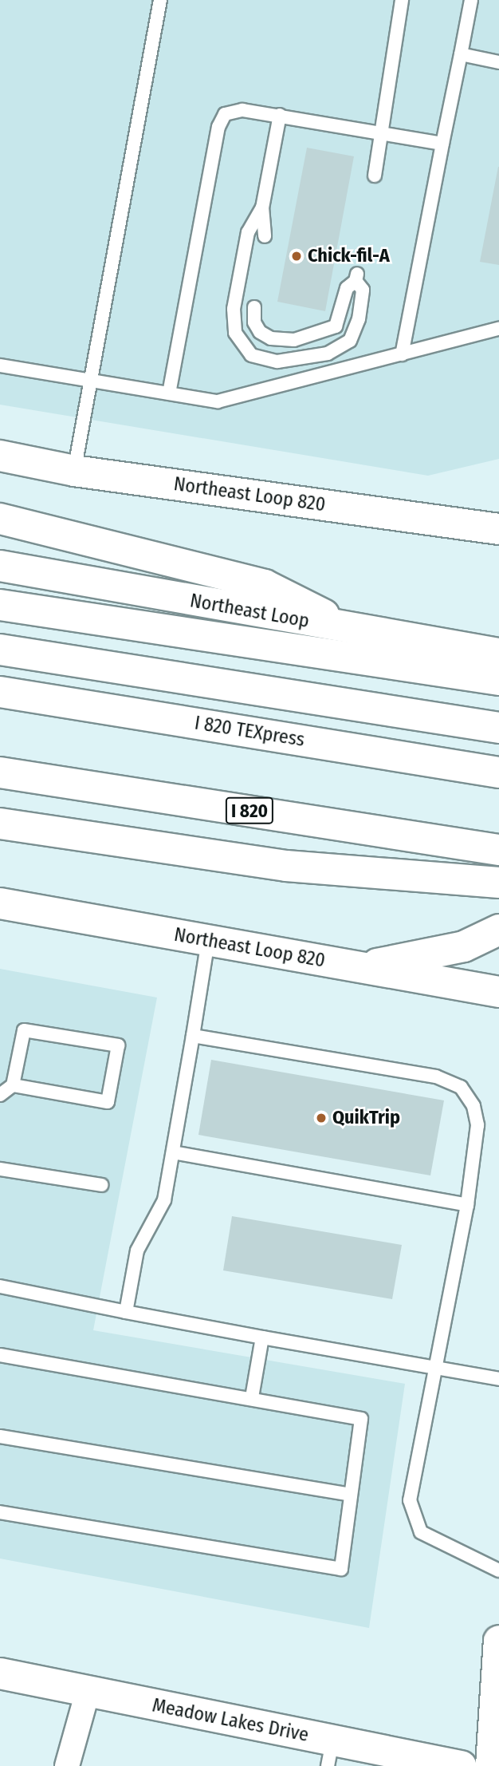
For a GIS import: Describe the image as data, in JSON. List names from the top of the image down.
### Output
{
  "streets": {
    "main road": [
      "Northeast Loop 820",
      "Northeast Loop",
      "I 820 TEXpress",
      "I 820",
      "Meadow Lakes Drive"
    ]
  },
  "places": ["Chick-fil-A", "QuikTrip"]
}
